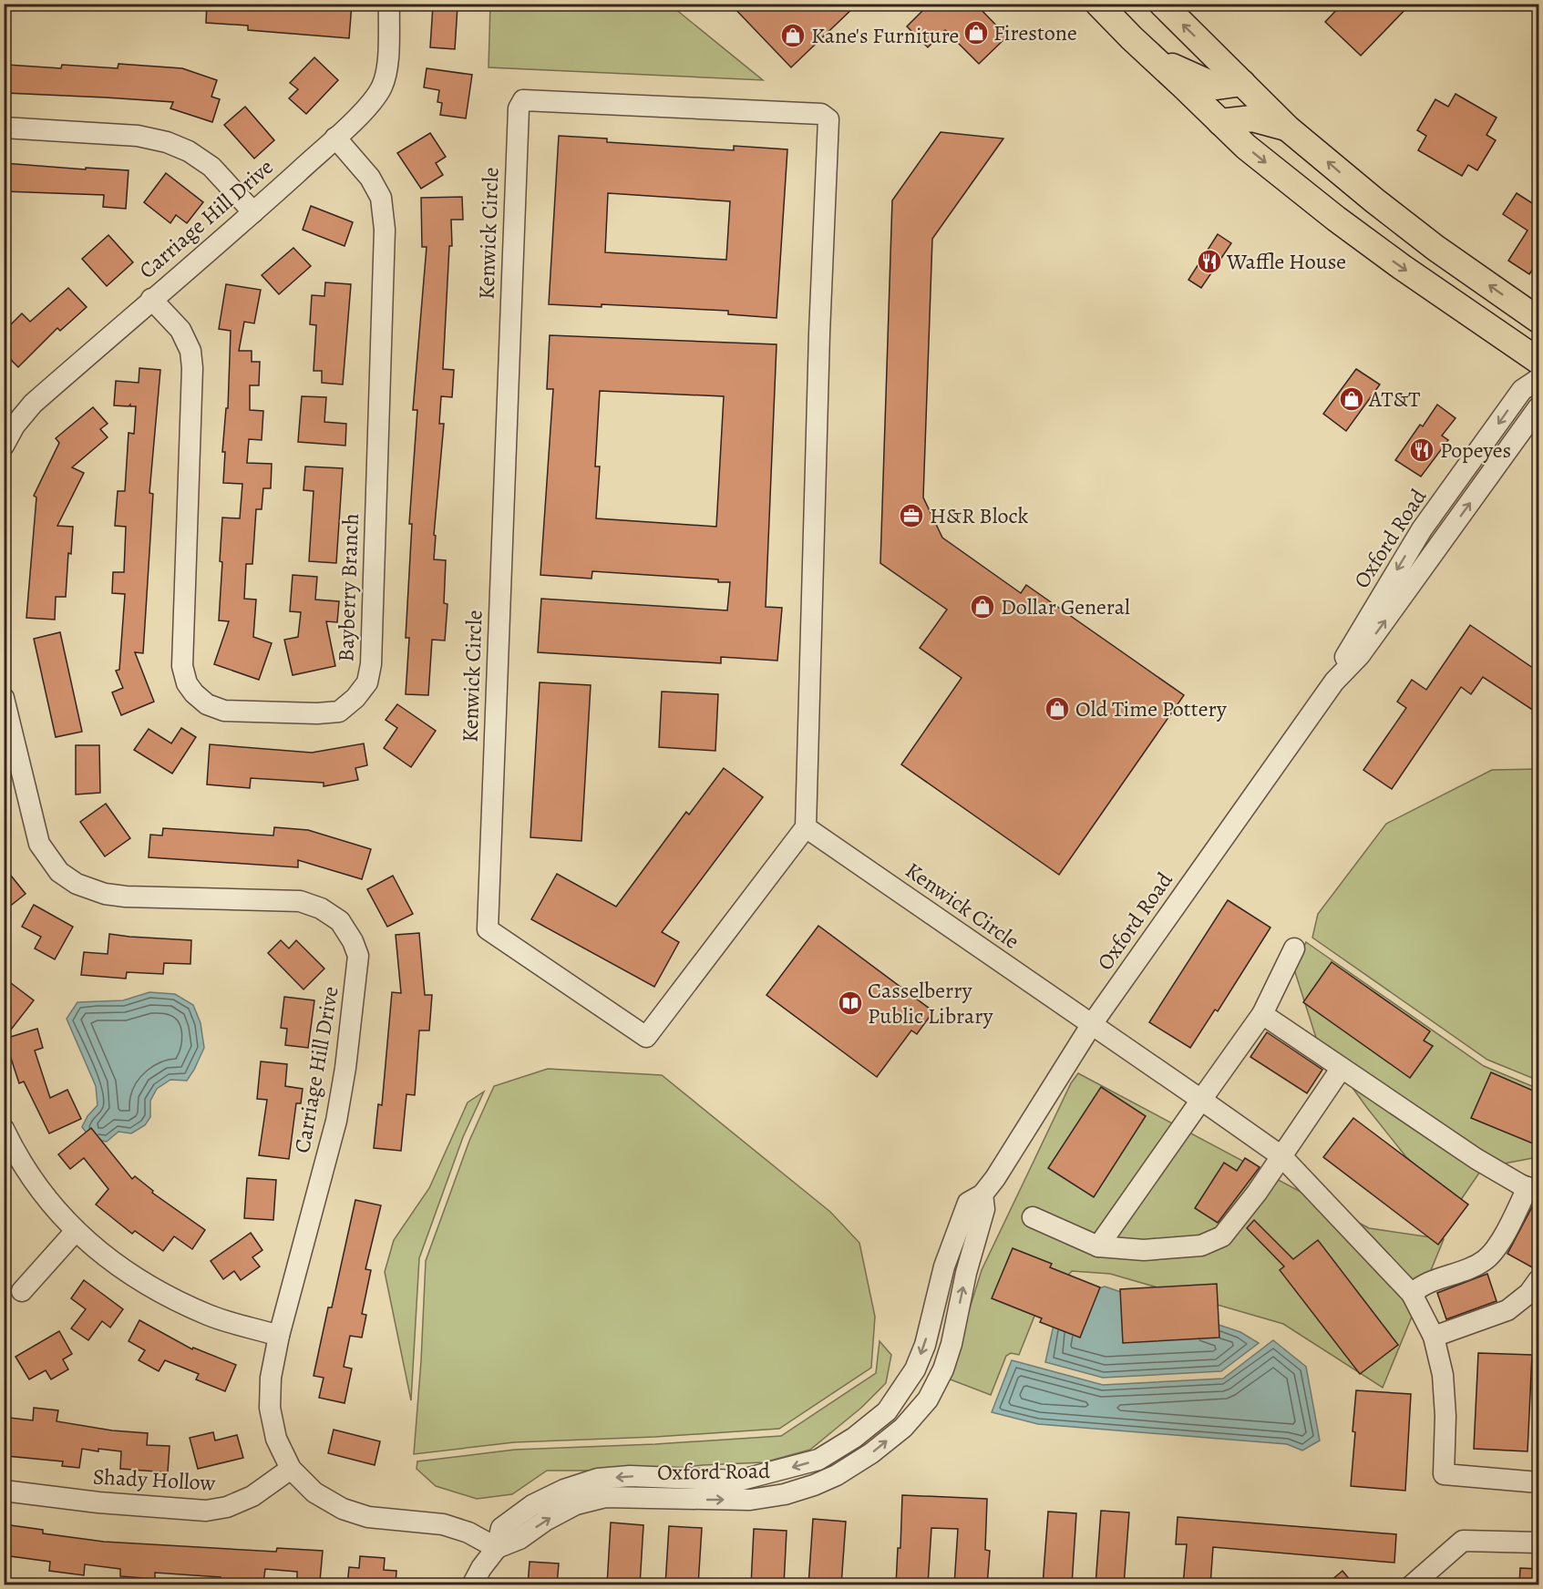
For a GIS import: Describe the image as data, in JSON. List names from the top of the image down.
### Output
{
  "streets": {
    "street": [
      "Carriage Hill Drive",
      "Kenwick Circle",
      "Oxford Road",
      "Bayberry Branch",
      "Shady Hollow"
    ]
  },
  "crossings": [
    ["Carriage Hill Drive", "Oxford Road"],
    ["Carriage Hill Drive", "Bayberry Branch"],
    ["Carriage Hill Drive", "Shady Hollow"],
    ["Kenwick Circle", "Oxford Road"]
  ],
  "places": {
    "shop": [
      "Firestone",
      "Kane's Furniture",
      "AT&T",
      "Dollar General",
      "Old Time Pottery"
    ],
    "restaurant": ["Waffle House", "Popeyes"],
    "office": ["H&R Block"],
    "library": ["Casselberry Public Library"]
  }
}
